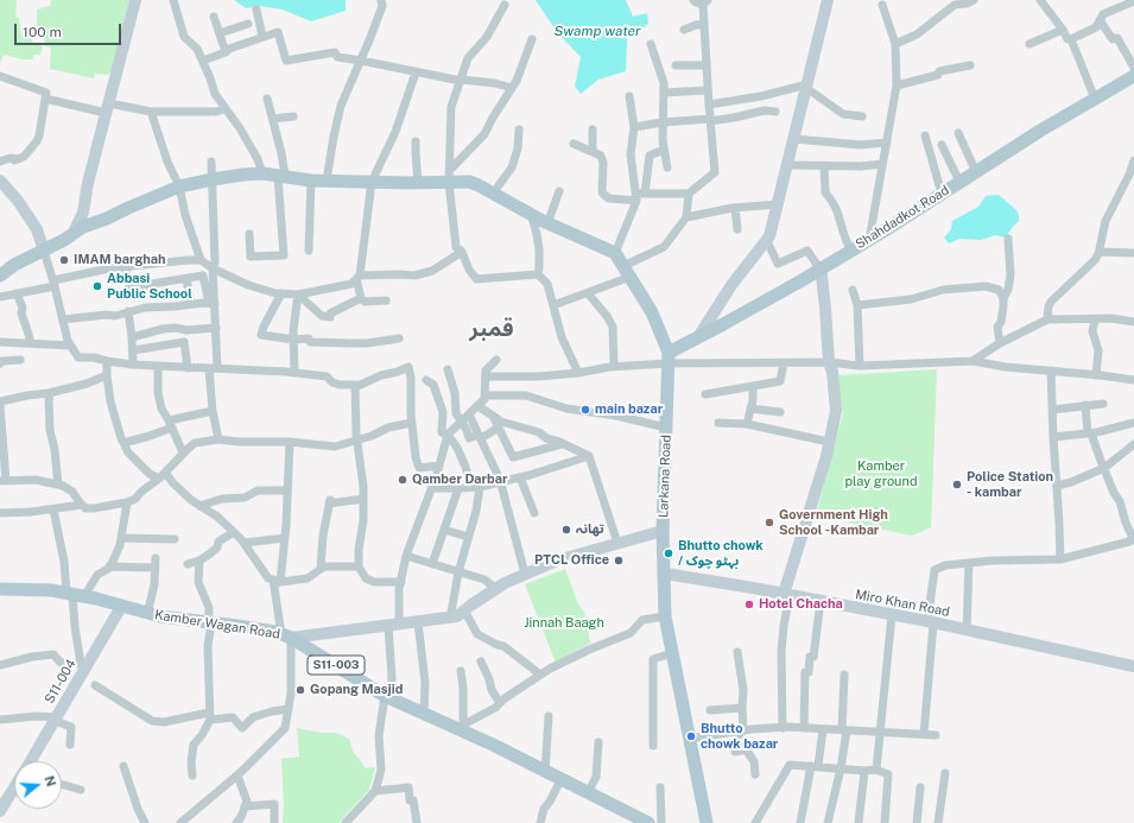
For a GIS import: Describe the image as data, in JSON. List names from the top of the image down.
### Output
{
  "streets": {
    "main road": [
      "Shahdadkot Road",
      "Larkana Road",
      "Miro Khan Road",
      "Kamber Wagan Road",
      "S11-003",
      "S11-004"
    ]
  },
  "crossings": [
    ["Shahdadkot Road", "Larkana Road"],
    ["Larkana Road", "Miro Khan Road"],
    ["Kamber Wagan Road", "S11-004"]
  ],
  "districts": ["قمبر"],
  "water": ["Swamp water"],
  "parks": ["Kamber play ground", "Jinnah Baagh"],
  "places": [
    "IMAM barghah",
    "Abbasi Public School",
    "main bazar",
    "Qamber Darbar",
    "Police Station - kambar",
    "Government High School -Kambar",
    "تھانہ",
    "Bhutto chowk / بہٹو چوک",
    "PTCL Office",
    "Hotel Chacha",
    "Gopang Masjid",
    "Bhutto chowk bazar"
  ],
  "scale_bar": "100 m",
  "north": "right"
}
